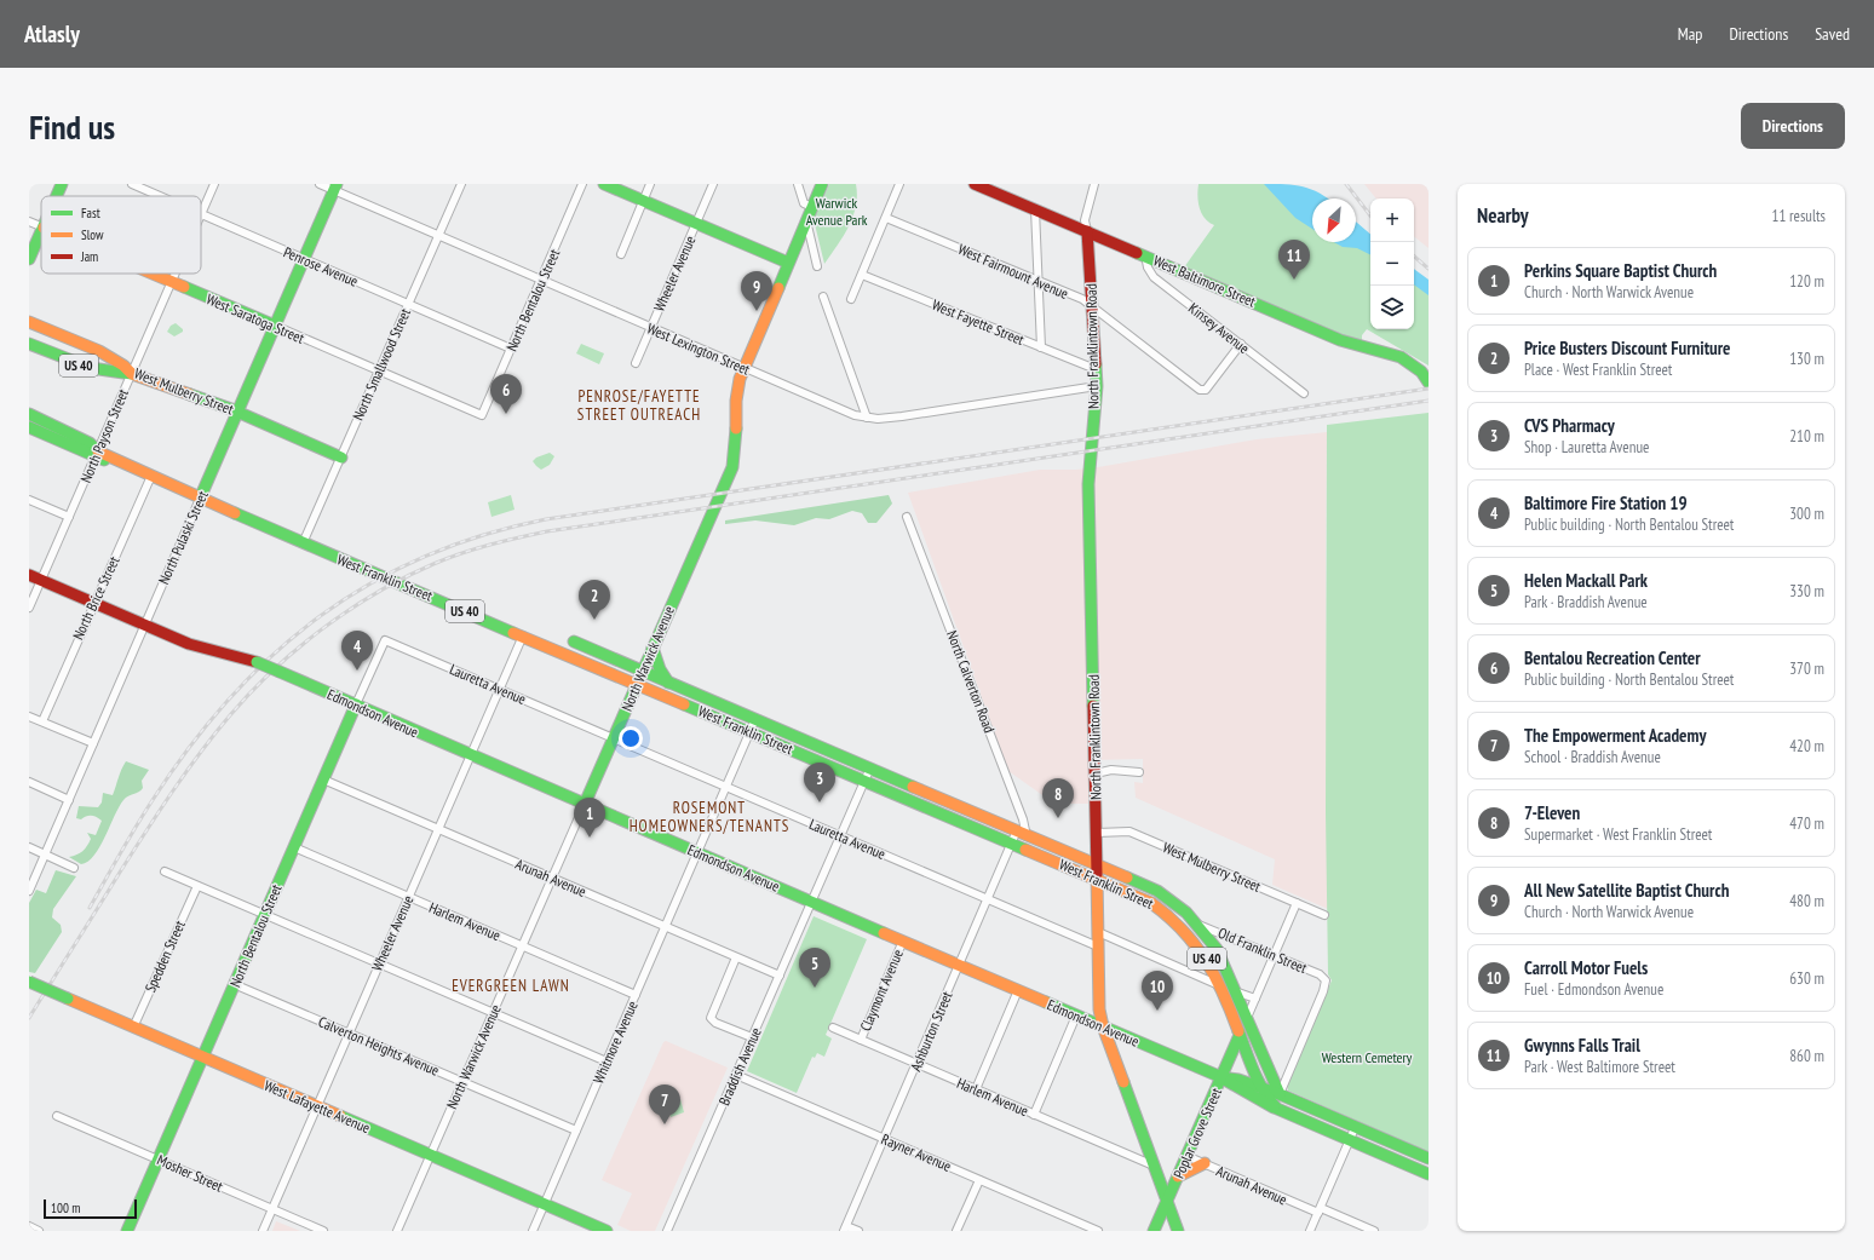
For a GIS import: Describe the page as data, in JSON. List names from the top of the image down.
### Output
{
  "streets": {
    "main road": [
      "West Baltimore Street",
      "North Bentalou Street",
      "West Saratoga Street",
      "North Franklintown Road",
      "US 40",
      "West Mulberry Street",
      "North Pulaski Street",
      "West Franklin Street",
      "North Warwick Avenue",
      "Edmondson Avenue",
      "West Lafayette Avenue",
      "Poplar Grove Street"
    ],
    "street": [
      "Penrose Avenue",
      "West Fairmount Avenue",
      "Wheeler Avenue",
      "West Fayette Street",
      "Kinsey Avenue",
      "West Lexington Street",
      "North Smallwood Street",
      "North Payson Street",
      "North Brice Street",
      "North Calverton Road",
      "Lauretta Avenue",
      "Arunah Avenue",
      "Harlem Avenue",
      "Old Franklin Street",
      "Spedden Street",
      "Claymont Avenue",
      "Ashburton Street",
      "Whitmore Avenue",
      "Calverton Heights Avenue",
      "Braddish Avenue",
      "Rayner Avenue",
      "Mosher Street"
    ]
  },
  "crossings": [
    ["Penrose Avenue", "North Bentalou Street"],
    ["Penrose Avenue", "North Smallwood Street"],
    ["Penrose Avenue", "North Payson Street"],
    ["Penrose Avenue", "North Pulaski Street"],
    ["West Fairmount Avenue", "Kinsey Avenue"],
    ["West Fairmount Avenue", "North Franklintown Road"],
    ["Wheeler Avenue", "West Lexington Street"],
    ["Wheeler Avenue", "West Franklin Street"],
    ["Wheeler Avenue", "Lauretta Avenue"],
    ["Wheeler Avenue", "Edmondson Avenue"],
    ["Wheeler Avenue", "Arunah Avenue"],
    ["Wheeler Avenue", "Harlem Avenue"],
    ["Wheeler Avenue", "Calverton Heights Avenue"],
    ["Wheeler Avenue", "West Lafayette Avenue"],
    ["Wheeler Avenue", "Mosher Street"],
    ["West Baltimore Street", "Kinsey Avenue"],
    ["West Baltimore Street", "North Franklintown Road"],
    ["North Bentalou Street", "West Saratoga Street"],
    ["North Bentalou Street", "West Lexington Street"],
    ["North Bentalou Street", "Lauretta Avenue"],
    ["North Bentalou Street", "Edmondson Avenue"],
    ["North Bentalou Street", "Arunah Avenue"],
    ["North Bentalou Street", "Harlem Avenue"],
    ["North Bentalou Street", "Calverton Heights Avenue"],
    ["North Bentalou Street", "West Lafayette Avenue"],
    ["North Bentalou Street", "Mosher Street"],
    ["West Saratoga Street", "North Smallwood Street"],
    ["West Saratoga Street", "North Payson Street"],
    ["West Saratoga Street", "North Pulaski Street"],
    ["West Fayette Street", "North Franklintown Road"],
    ["North Franklintown Road", "West Lexington Street"],
    ["North Franklintown Road", "West Mulberry Street"],
    ["North Franklintown Road", "West Franklin Street"],
    ["North Franklintown Road", "Lauretta Avenue"],
    ["North Franklintown Road", "Edmondson Avenue"],
    ["North Franklintown Road", "Harlem Avenue"],
    ["North Franklintown Road", "Poplar Grove Street"],
    ["West Lexington Street", "North Smallwood Street"],
    ["West Lexington Street", "North Pulaski Street"],
    ["West Lexington Street", "North Warwick Avenue"],
    ["North Smallwood Street", "West Mulberry Street"],
    ["North Smallwood Street", "West Franklin Street"],
    ["US 40", "West Mulberry Street"],
    ["US 40", "North Payson Street"],
    ["US 40", "West Franklin Street"],
    ["West Mulberry Street", "North Payson Street"],
    ["West Mulberry Street", "North Pulaski Street"],
    ["North Payson Street", "West Franklin Street"],
    ["North Payson Street", "Edmondson Avenue"],
    ["North Pulaski Street", "West Franklin Street"],
    ["North Pulaski Street", "Edmondson Avenue"],
    ["West Franklin Street", "North Brice Street"],
    ["West Franklin Street", "North Warwick Avenue"],
    ["West Franklin Street", "North Calverton Road"],
    ["West Franklin Street", "Edmondson Avenue"],
    ["West Franklin Street", "Old Franklin Street"],
    ["West Franklin Street", "Ashburton Street"],
    ["West Franklin Street", "Whitmore Avenue"],
    ["West Franklin Street", "Braddish Avenue"],
    ["West Franklin Street", "Poplar Grove Street"],
    ["North Brice Street", "Edmondson Avenue"],
    ["North Warwick Avenue", "Lauretta Avenue"],
    ["North Warwick Avenue", "Edmondson Avenue"],
    ["North Warwick Avenue", "Arunah Avenue"],
    ["North Warwick Avenue", "Harlem Avenue"],
    ["North Warwick Avenue", "Calverton Heights Avenue"],
    ["North Warwick Avenue", "West Lafayette Avenue"],
    ["North Calverton Road", "Ashburton Street"],
    ["Lauretta Avenue", "Ashburton Street"],
    ["Lauretta Avenue", "Whitmore Avenue"],
    ["Lauretta Avenue", "Braddish Avenue"],
    ["Edmondson Avenue", "Old Franklin Street"],
    ["Edmondson Avenue", "Claymont Avenue"],
    ["Edmondson Avenue", "Ashburton Street"],
    ["Edmondson Avenue", "Whitmore Avenue"],
    ["Edmondson Avenue", "Braddish Avenue"],
    ["Edmondson Avenue", "Poplar Grove Street"],
    ["Arunah Avenue", "Whitmore Avenue"],
    ["Arunah Avenue", "Braddish Avenue"],
    ["Arunah Avenue", "Poplar Grove Street"],
    ["Harlem Avenue", "Claymont Avenue"],
    ["Harlem Avenue", "Ashburton Street"],
    ["Harlem Avenue", "Whitmore Avenue"],
    ["Spedden Street", "West Lafayette Avenue"],
    ["Ashburton Street", "Rayner Avenue"],
    ["Whitmore Avenue", "Calverton Heights Avenue"],
    ["Whitmore Avenue", "West Lafayette Avenue"],
    ["Braddish Avenue", "Rayner Avenue"]
  ],
  "districts": ["PENROSE/FAYETTE STREET OUTREACH", "ROSEMONT HOMEOWNERS/TENANTS", "EVERGREEN LAWN"],
  "parks": ["Warwick Avenue Park", "Western Cemetery"],
  "legend": ["Fast", "Slow", "Jam"],
  "scale_bar": "100 m",
  "north": "bottom left",
  "page": {
    "header": "Atlasly",
    "nav": ["Map", "Directions", "Saved"],
    "buttons": "Directions",
    "title": "Find us",
    "heading": ["Nearby", "11 results"],
    "map_buttons": ["+", "−"],
    "pins": [
      "11",
      "9",
      "6",
      "2",
      "4",
      "3",
      "8",
      "1",
      "5",
      "10",
      "7"
    ],
    "list": [
      {
        "mark": "1",
        "name": "Perkins Square Baptist Church",
        "note": "Church · North Warwick Avenue",
        "value": "120 m"
      },
      {
        "mark": "2",
        "name": "Price Busters Discount Furniture",
        "note": "Place · West Franklin Street",
        "value": "130 m"
      },
      {
        "mark": "3",
        "name": "CVS Pharmacy",
        "note": "Shop · Lauretta Avenue",
        "value": "210 m"
      },
      {
        "mark": "4",
        "name": "Baltimore Fire Station 19",
        "note": "Public building · North Bentalou Street",
        "value": "300 m"
      },
      {
        "mark": "5",
        "name": "Helen Mackall Park",
        "note": "Park · Braddish Avenue",
        "value": "330 m"
      },
      {
        "mark": "6",
        "name": "Bentalou Recreation Center",
        "note": "Public building · North Bentalou Street",
        "value": "370 m"
      },
      {
        "mark": "7",
        "name": "The Empowerment Academy",
        "note": "School · Braddish Avenue",
        "value": "420 m"
      },
      {
        "mark": "8",
        "name": "7-Eleven",
        "note": "Supermarket · West Franklin Street",
        "value": "470 m"
      },
      {
        "mark": "9",
        "name": "All New Satellite Baptist Church",
        "note": "Church · North Warwick Avenue",
        "value": "480 m"
      },
      {
        "mark": "10",
        "name": "Carroll Motor Fuels",
        "note": "Fuel · Edmondson Avenue",
        "value": "630 m"
      },
      {
        "mark": "11",
        "name": "Gwynns Falls Trail",
        "note": "Park · West Baltimore Street",
        "value": "860 m"
      }
    ],
    "scale": "100 m"
  }
}
